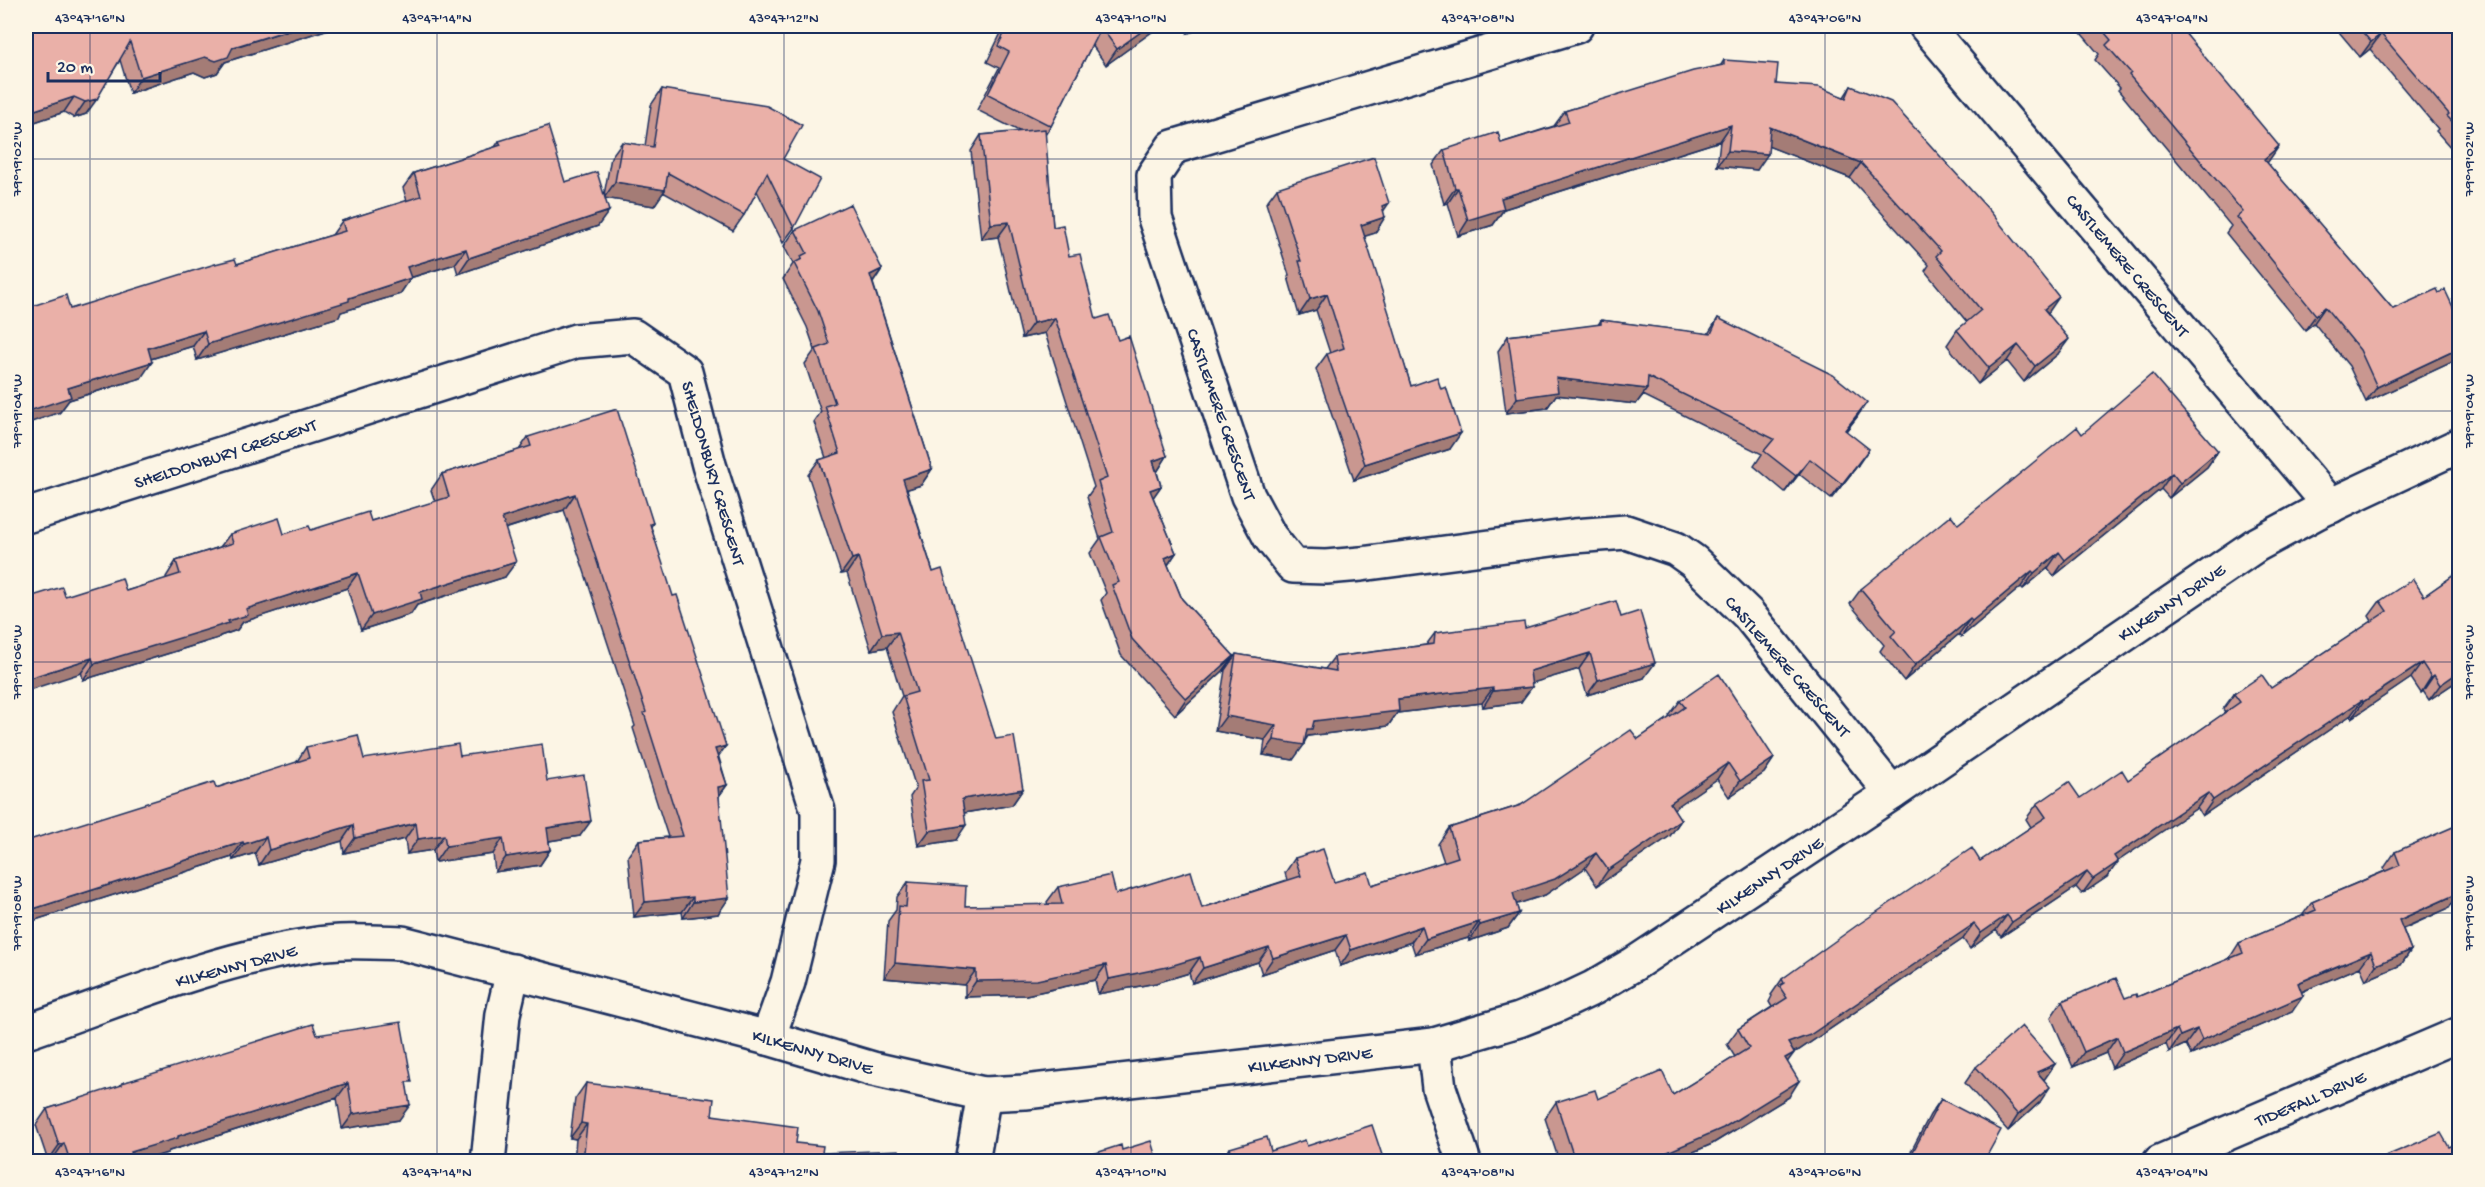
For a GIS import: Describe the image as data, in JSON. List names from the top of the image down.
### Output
{
  "streets": {
    "street": [
      "CASTLEMERE CRESCENT",
      "SHELDONBURY CRESCENT",
      "KILKENNY DRIVE",
      "TIDEFALL DRIVE"
    ]
  },
  "crossings": [
    ["CASTLEMERE CRESCENT", "KILKENNY DRIVE"],
    ["SHELDONBURY CRESCENT", "KILKENNY DRIVE"]
  ],
  "scale_bar": "20 m",
  "coordinates": [
    "43°47'16\"N",
    "43°47'14\"N",
    "43°47'12\"N",
    "43°47'10\"N",
    "43°47'08\"N",
    "43°47'06\"N",
    "43°47'04\"N",
    "79°19'02\"W",
    "79°19'04\"W",
    "79°19'06\"W",
    "79°19'08\"W"
  ]
}
